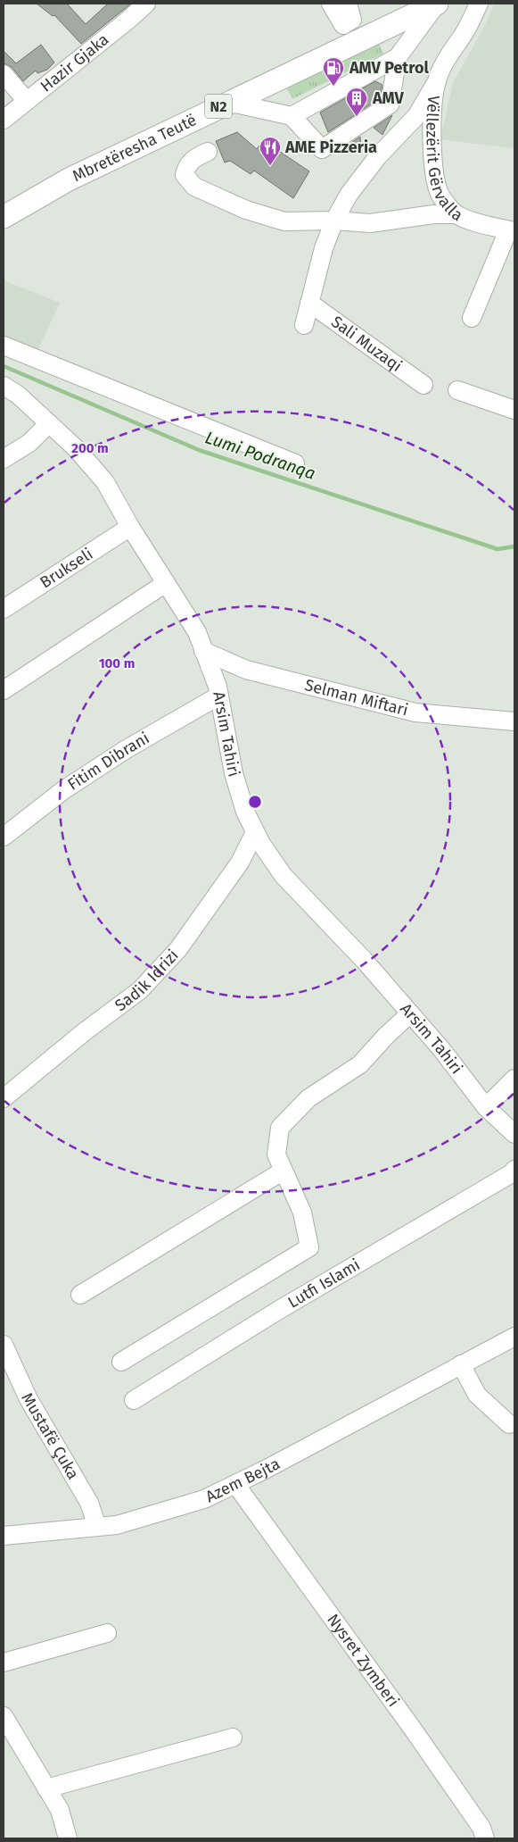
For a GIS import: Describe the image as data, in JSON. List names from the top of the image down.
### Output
{
  "streets": {
    "main road": ["N2", "Mbretëresha Teutë"],
    "street": [
      "Hazir Gjaka",
      "Vëllezërit Gërvalla",
      "Sali Muzaqi",
      "Brukseli",
      "Selman Miftari",
      "Arsim Tahiri",
      "Fitim Dibrani",
      "Sadik Idrizi",
      "Lutfi Islami",
      "Mustafë Çuka",
      "Azem Bejta",
      "Nysret Zymberi"
    ]
  },
  "crossings": [
    ["Vëllezërit Gërvalla", "Sali Muzaqi"],
    ["Brukseli", "Arsim Tahiri"],
    ["Selman Miftari", "Arsim Tahiri"],
    ["Arsim Tahiri", "Fitim Dibrani"],
    ["Arsim Tahiri", "Sadik Idrizi"],
    ["Mustafë Çuka", "Azem Bejta"],
    ["Azem Bejta", "Nysret Zymberi"]
  ],
  "water": ["Lumi Podranqa"],
  "places": {
    "fuel station": ["AMV Petrol"],
    "building": ["AMV"],
    "restaurant": ["AME Pizzeria"]
  },
  "rings": ["200 m", "100 m"]
}
